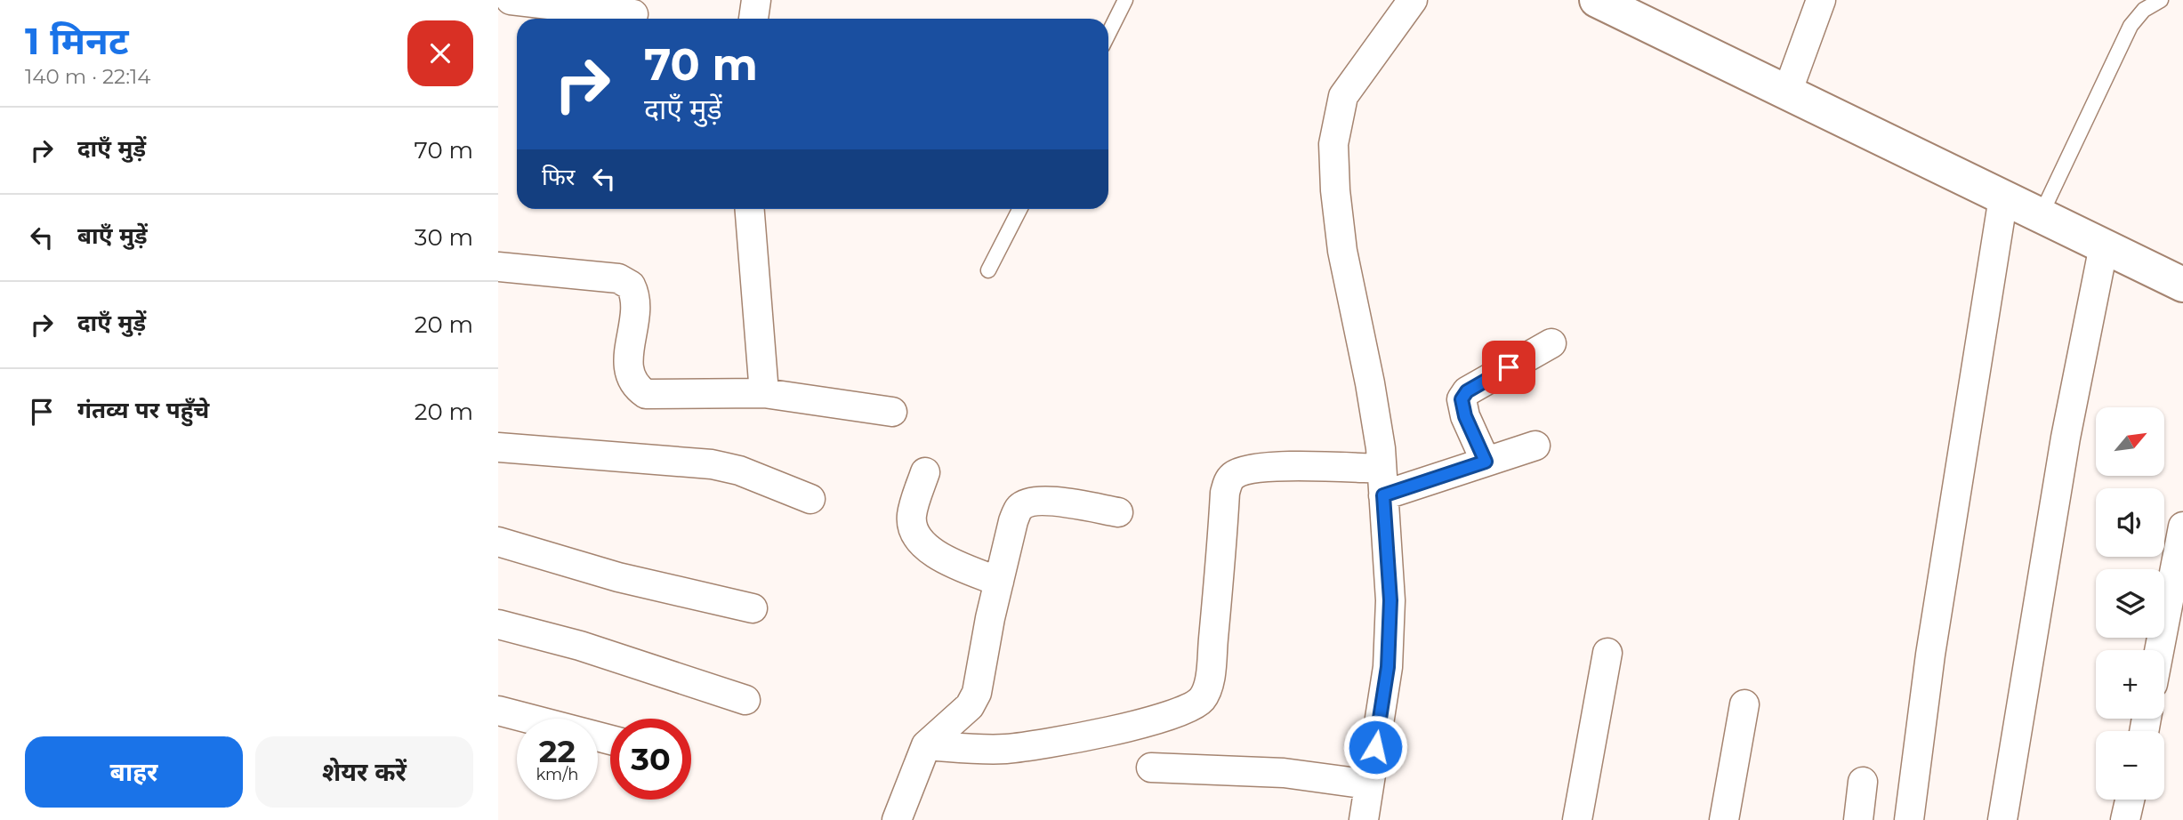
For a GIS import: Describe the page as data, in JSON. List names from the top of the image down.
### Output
{
  "north": "top right",
  "page": {
    "heading": ["1 मिनट", "140 m · 22:14"],
    "turn": ["70 m", "दाएँ मुड़ें"],
    "list": [
      {
        "name": "दाएँ मुड़ें",
        "value": "70 m"
      },
      {
        "name": "बाएँ मुड़ें",
        "value": "30 m"
      },
      {
        "name": "दाएँ मुड़ें",
        "value": "20 m"
      },
      {
        "name": "गंतव्य पर पहुँचे",
        "value": "20 m"
      }
    ],
    "then": "फिर",
    "map_buttons": ["+", "−"],
    "speed": "22 km/h",
    "limit": "30",
    "buttons": ["बाहर", "शेयर करें"]
  }
}
